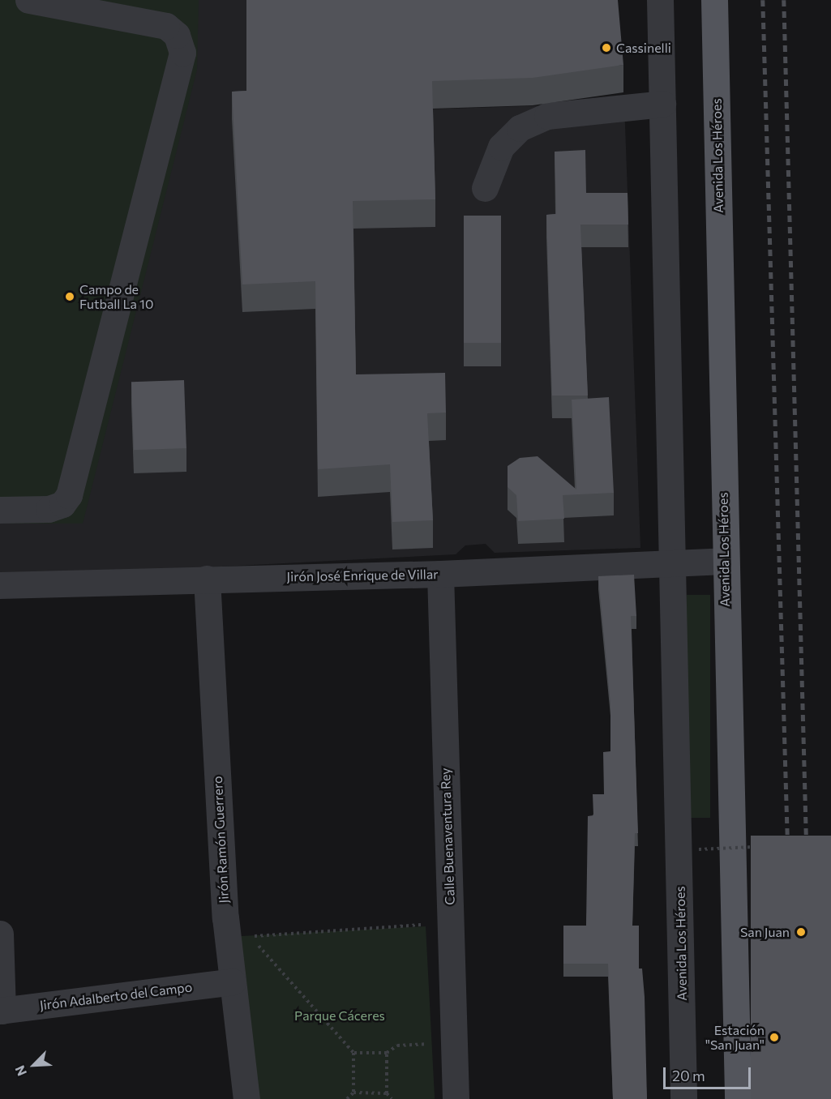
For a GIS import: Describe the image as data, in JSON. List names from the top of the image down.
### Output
{
  "streets": {
    "main road": ["Avenida Los Héroes"],
    "street": [
      "Jirón José Enrique de Villar",
      "Calle Buenaventura Rey",
      "Jirón Ramón Guerrero",
      "Jirón Adalberto del Campo"
    ]
  },
  "crossings": [
    ["Avenida Los Héroes", "Jirón José Enrique de Villar"],
    ["Jirón José Enrique de Villar", "Calle Buenaventura Rey"],
    ["Jirón José Enrique de Villar", "Jirón Ramón Guerrero"],
    ["Jirón Ramón Guerrero", "Jirón Adalberto del Campo"]
  ],
  "parks": ["Parque Cáceres"],
  "places": [
    "Cassinelli",
    "Campo de Futball La 10",
    "San Juan",
    "Estación \"San Juan\""
  ],
  "scale_bar": "20 m",
  "north": "bottom left"
}
